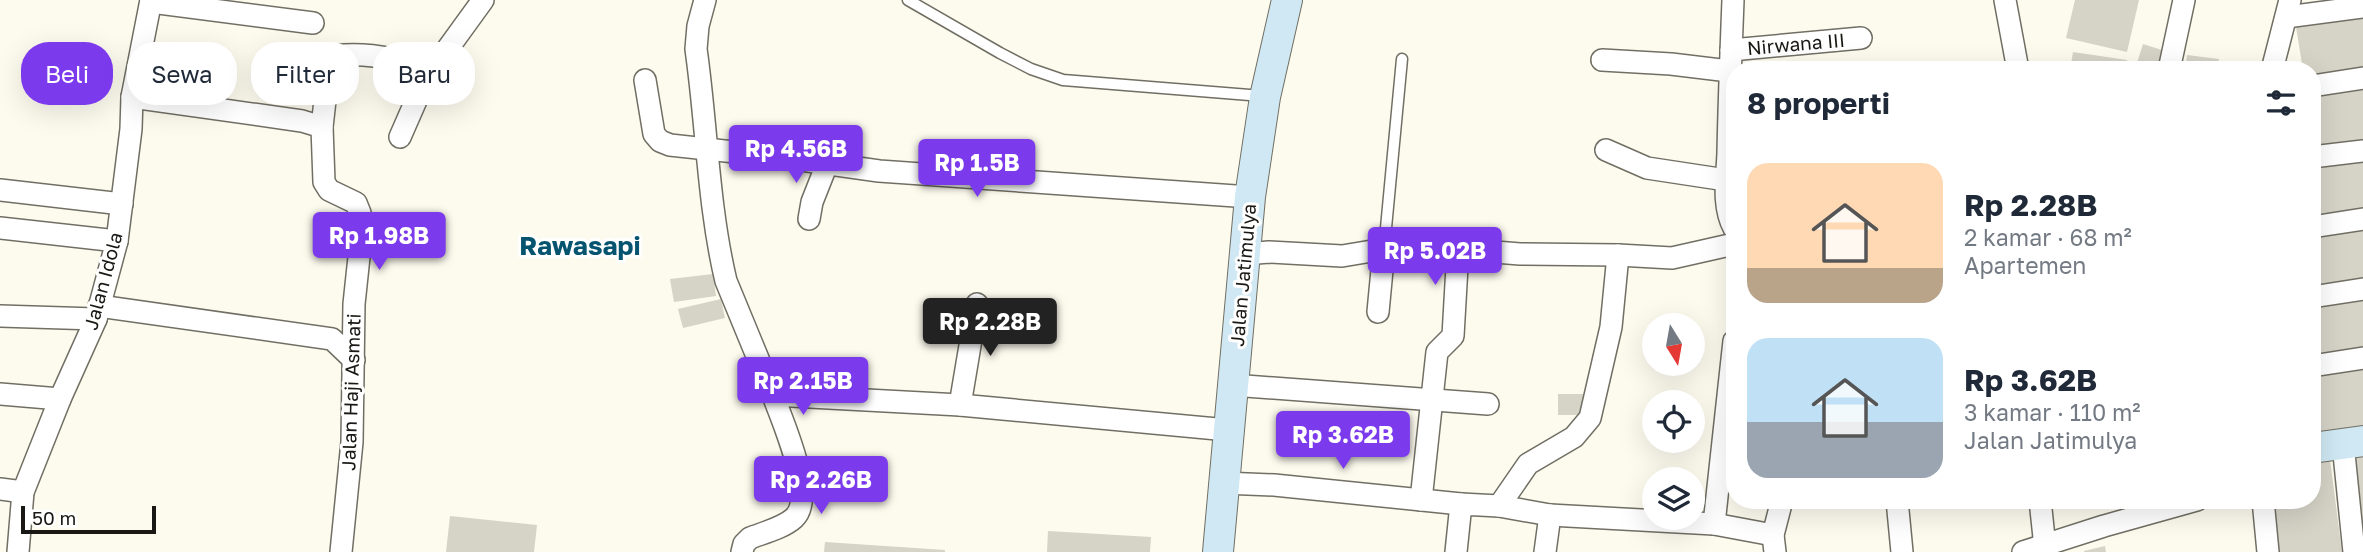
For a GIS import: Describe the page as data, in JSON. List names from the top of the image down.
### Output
{
  "streets": {
    "main road": ["Jalan Jatimulya"],
    "street": ["Nirwana III", "Jalan Idola", "Jalan Haji Asmati"]
  },
  "districts": ["Rawasapi"],
  "scale_bar": "50 m",
  "north": "bottom",
  "page": {
    "chip": [
      "Beli",
      "Sewa",
      "Filter",
      "Baru"
    ],
    "heading": "8 properti",
    "price": [
      "Rp 4.56B",
      "Rp 1.5B",
      "Rp 1.98B",
      "Rp 5.02B",
      "Rp 2.28B",
      "Rp 2.15B",
      "Rp 3.62B",
      "Rp 2.26B"
    ],
    "list": [
      {
        "name": "Rp 2.28B",
        "note": "2 kamar · 68 m² · Apartemen"
      },
      {
        "name": "Rp 3.62B",
        "note": "3 kamar · 110 m² · Jalan Jatimulya"
      }
    ],
    "scale": "50 m"
  }
}
